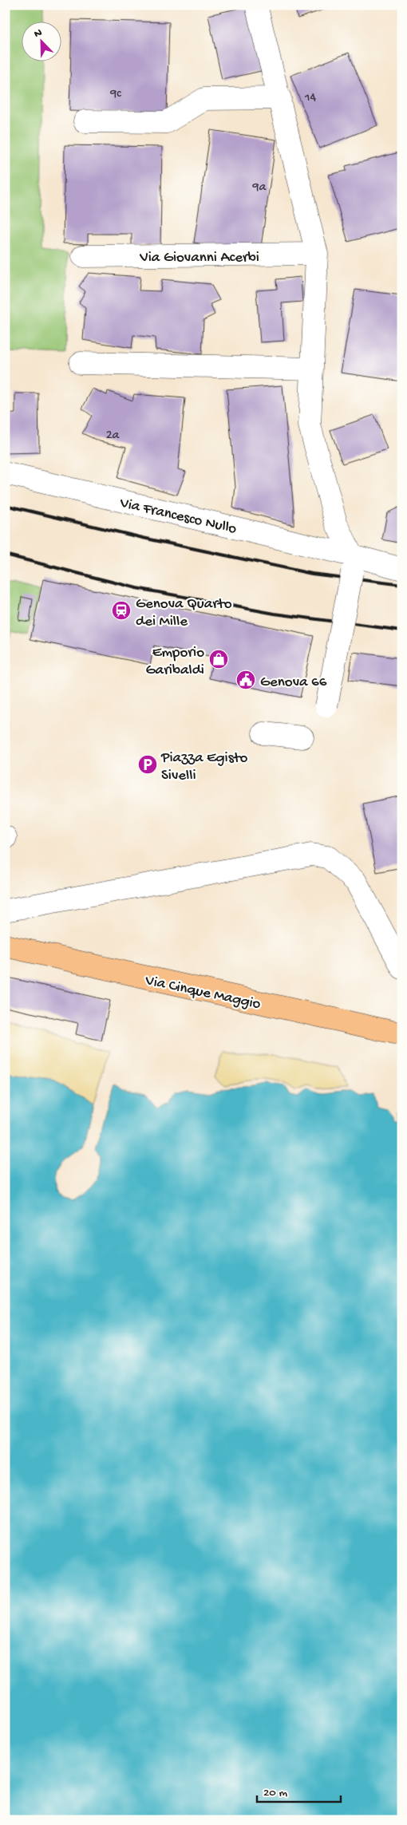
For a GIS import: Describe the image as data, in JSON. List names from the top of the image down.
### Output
{
  "streets": {
    "main road": ["Via Cinque Maggio"],
    "street": ["Via Giovanni Acerbi", "Via Francesco Nullo"]
  },
  "places": {
    "station": ["Genova Quarto dei Mille"],
    "shop": ["Emporio Garibaldi"],
    "public building": ["Genova 66"],
    "parking": ["Piazza Egisto Sivelli"]
  },
  "house_numbers": [
    "9c",
    "14",
    "9a",
    "2a"
  ],
  "scale_bar": "20 m",
  "north": "top left"
}
